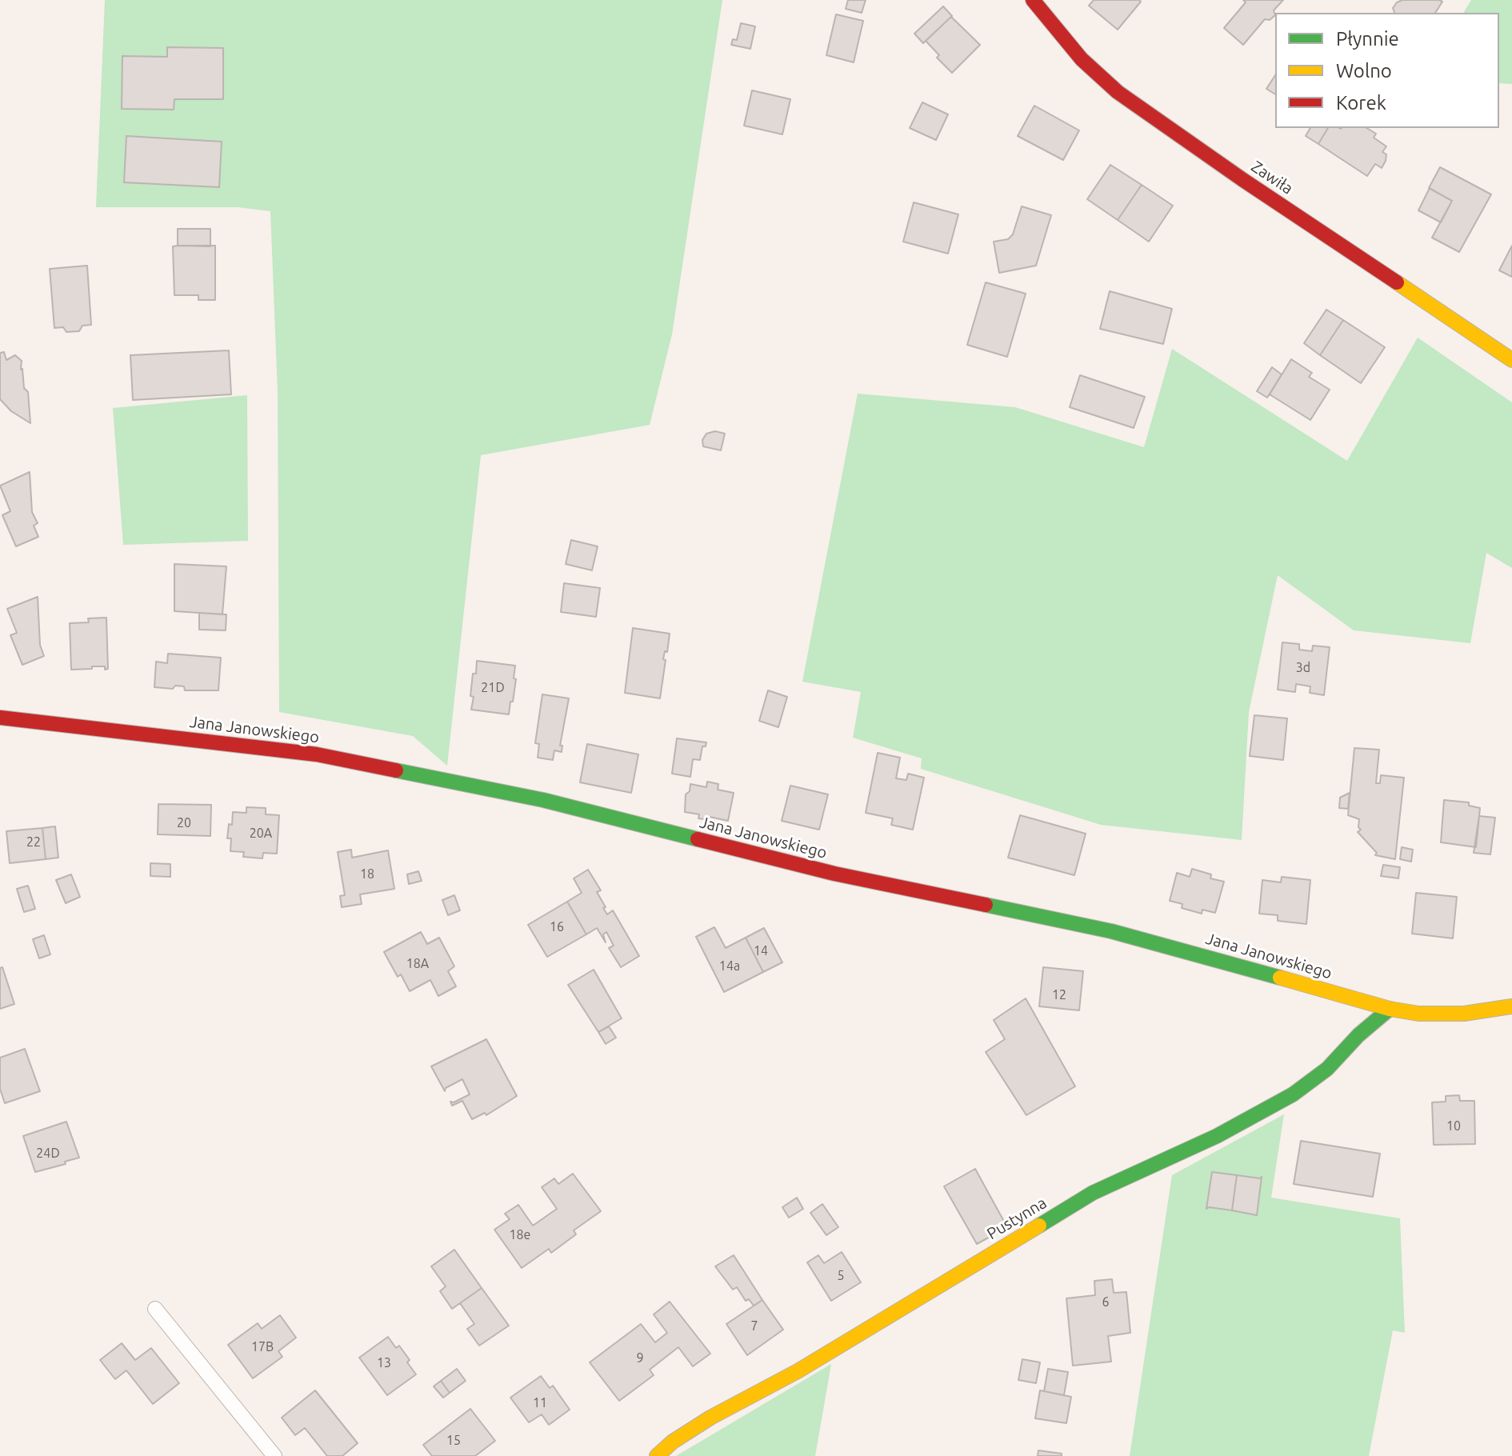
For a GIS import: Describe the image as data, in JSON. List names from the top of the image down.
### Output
{
  "streets": {
    "street": ["Zawiła", "Jana Janowskiego", "Pustynna"]
  },
  "crossings": [
    ["Jana Janowskiego", "Pustynna"]
  ],
  "house_numbers": [
    "3d",
    "21D",
    "20",
    "20A",
    "22",
    "18",
    "16",
    "14",
    "18A",
    "14a",
    "12",
    "10",
    "24D",
    "18e",
    "5",
    "6",
    "7",
    "17B",
    "9",
    "13",
    "11",
    "15"
  ],
  "legend": ["Płynnie", "Wolno", "Korek"]
}
